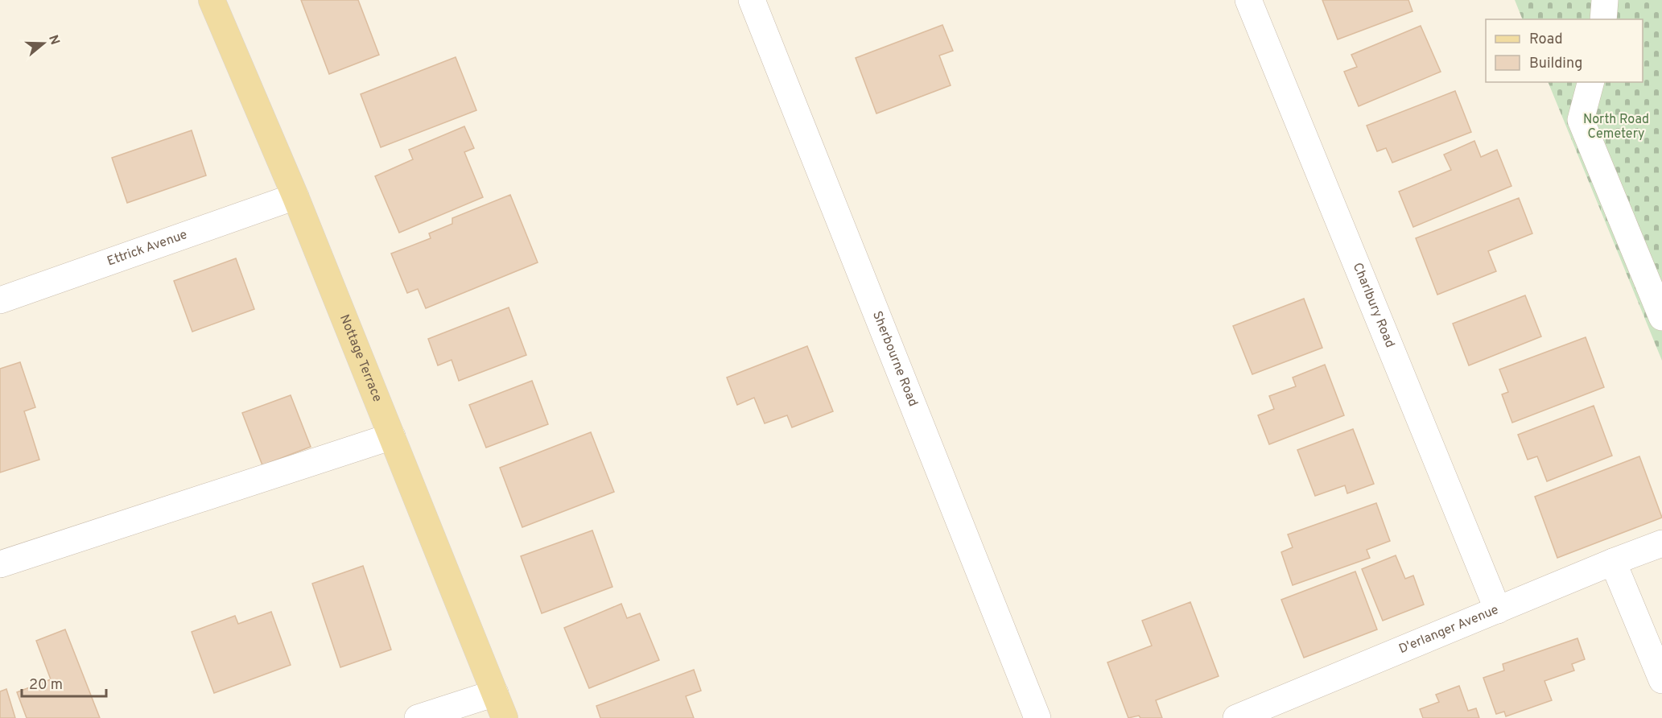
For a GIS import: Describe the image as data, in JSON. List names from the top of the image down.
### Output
{
  "streets": {
    "main road": ["Nottage Terrace"],
    "street": [
      "Ettrick Avenue",
      "Charlbury Road",
      "Sherbourne Road",
      "D'erlanger Avenue"
    ]
  },
  "crossings": [
    ["Ettrick Avenue", "Nottage Terrace"],
    ["Charlbury Road", "D'erlanger Avenue"]
  ],
  "parks": ["North Road Cemetery"],
  "legend": ["Road", "Building"],
  "scale_bar": "20 m",
  "north": "right"
}
